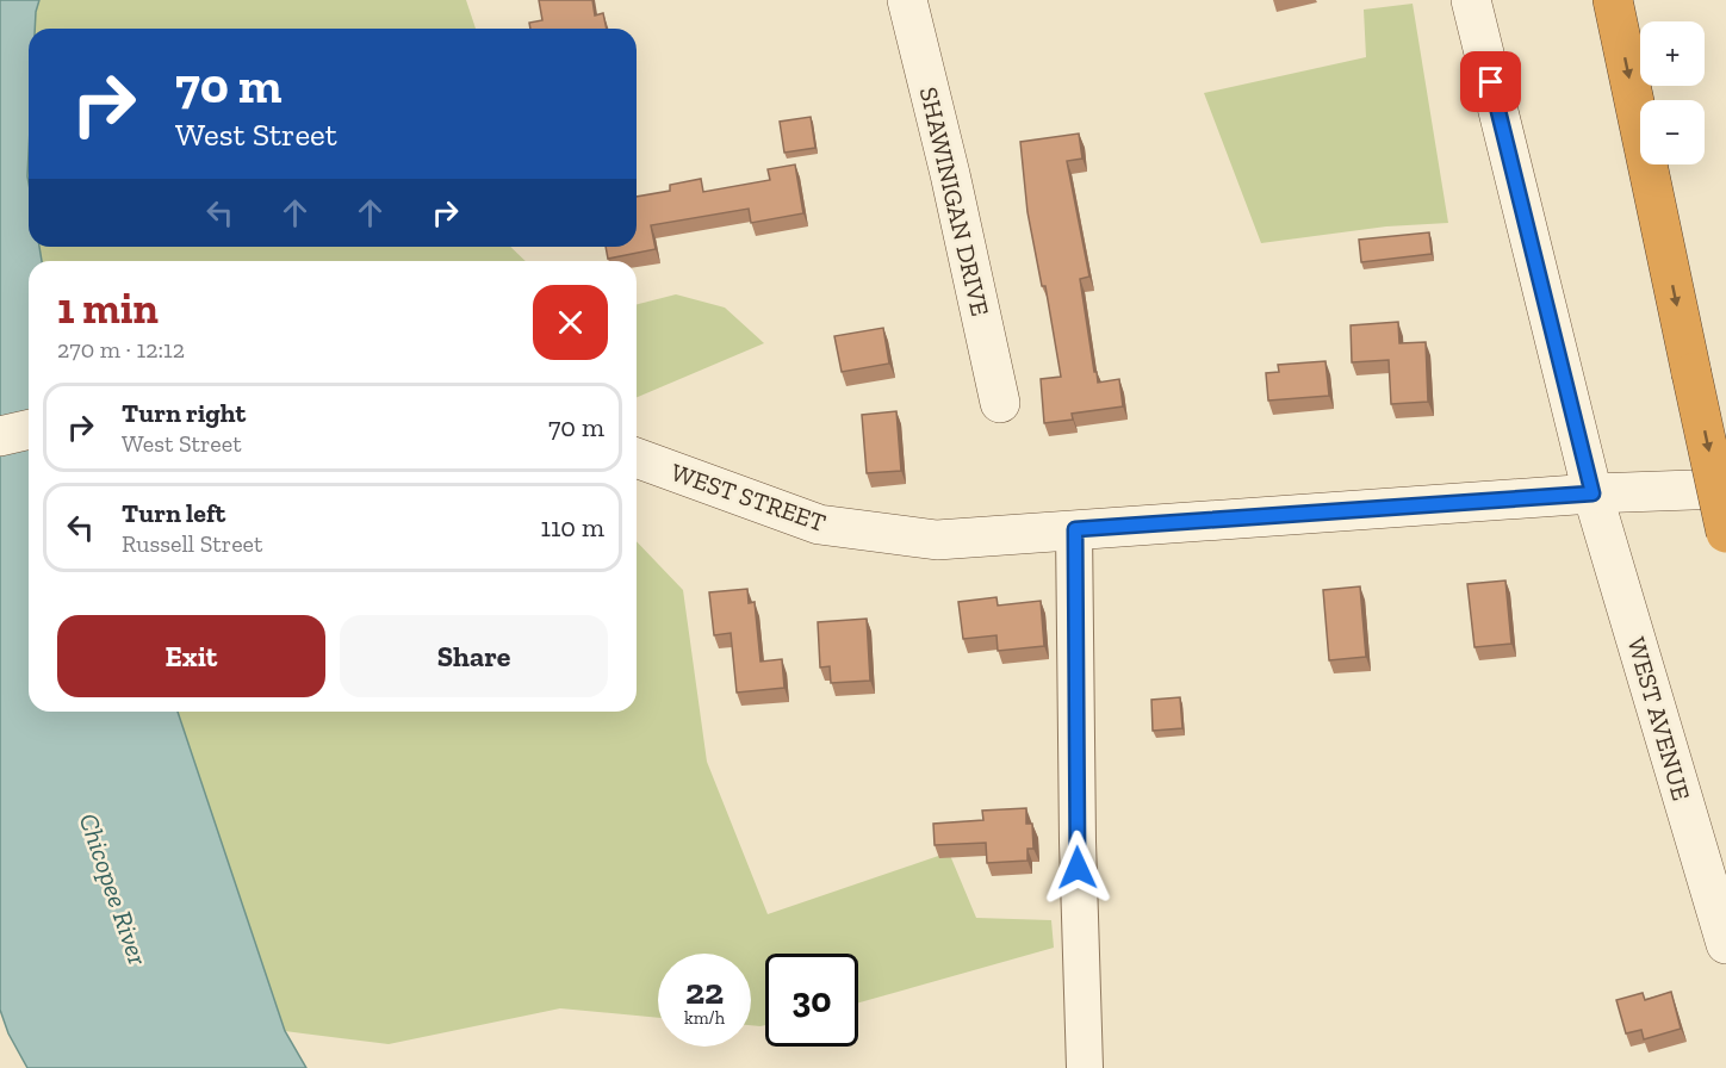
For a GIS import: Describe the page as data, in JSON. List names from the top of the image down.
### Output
{
  "streets": {
    "main road": ["SHAWINIGAN DRIVE", "WEST STREET", "WEST AVENUE"]
  },
  "crossings": [
    ["WEST STREET", "WEST AVENUE"]
  ],
  "water": ["Chicopee River"],
  "page": {
    "map_buttons": ["+", "−"],
    "turn": ["70 m", "West Street"],
    "heading": ["1 min", "270 m · 12:12"],
    "list": [
      {
        "name": "Turn right",
        "note": "West Street",
        "value": "70 m"
      },
      {
        "name": "Turn left",
        "note": "Russell Street",
        "value": "110 m"
      }
    ],
    "buttons": ["Exit", "Share"],
    "speed": "22 km/h",
    "limit": "30"
  }
}
